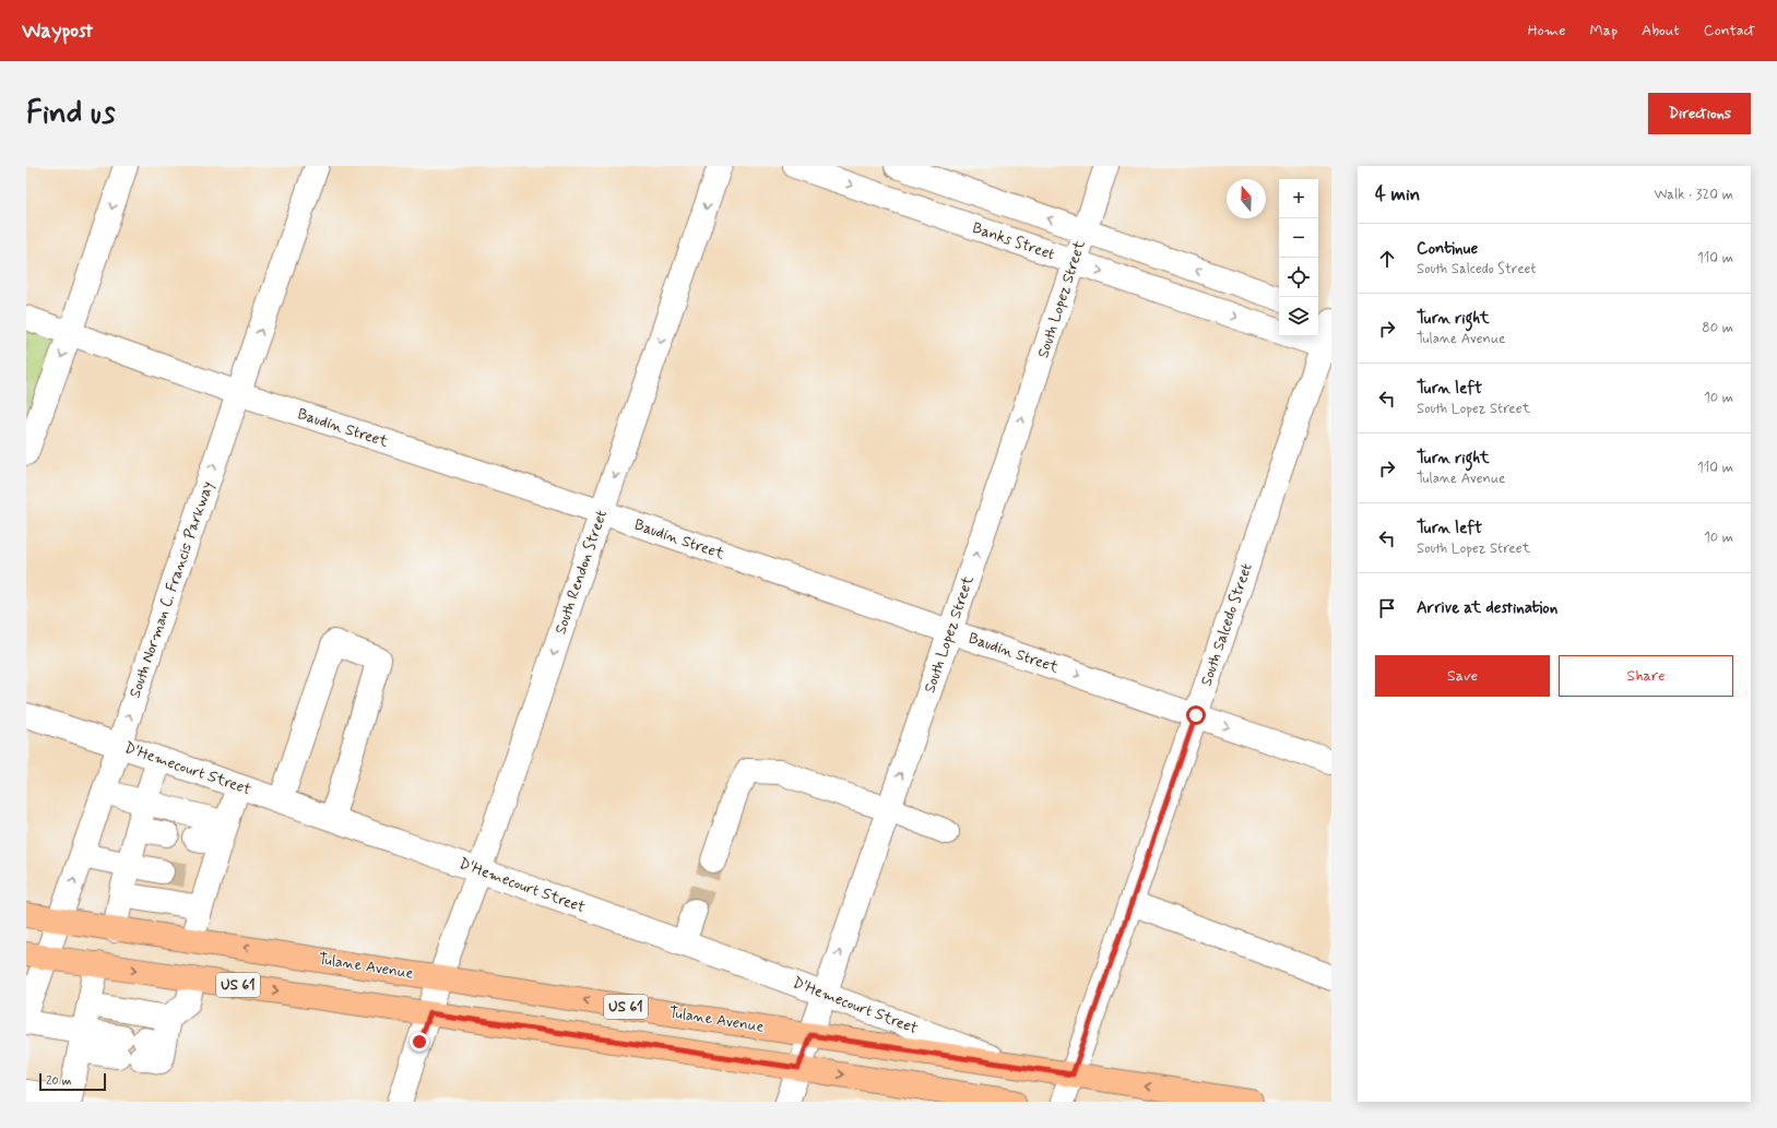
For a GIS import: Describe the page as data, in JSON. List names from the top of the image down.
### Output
{
  "streets": {
    "main road": ["Tulane Avenue", "US 61"],
    "street": [
      "Banks Street",
      "South Lopez Street",
      "Baudin Street",
      "South Rendon Street",
      "South Norman C. Francis Parkway",
      "South Salcedo Street",
      "D'Hemecourt Street"
    ]
  },
  "crossings": [
    ["Banks Street", "South Lopez Street"],
    ["Banks Street", "South Salcedo Street"],
    ["South Lopez Street", "Baudin Street"],
    ["South Lopez Street", "D'Hemecourt Street"],
    ["South Lopez Street", "Tulane Avenue"],
    ["South Lopez Street", "US 61"],
    ["Baudin Street", "South Rendon Street"],
    ["Baudin Street", "South Norman C. Francis Parkway"],
    ["Baudin Street", "South Salcedo Street"],
    ["South Rendon Street", "D'Hemecourt Street"],
    ["South Rendon Street", "Tulane Avenue"],
    ["South Norman C. Francis Parkway", "D'Hemecourt Street"],
    ["South Norman C. Francis Parkway", "Tulane Avenue"],
    ["South Norman C. Francis Parkway", "US 61"],
    ["South Salcedo Street", "Tulane Avenue"],
    ["D'Hemecourt Street", "Tulane Avenue"]
  ],
  "one_way": ["South Lopez Street", "South Rendon Street"],
  "scale_bar": "20 m",
  "north": "top",
  "page": {
    "header": "Waypost",
    "nav": [
      "Home",
      "Map",
      "About",
      "Contact"
    ],
    "buttons": [
      "Directions",
      ["Save", "Share"]
    ],
    "title": "Find us",
    "heading": ["4 min", "Walk · 320 m"],
    "map_buttons": ["+", "−"],
    "list": [
      ["Continue", "South Salcedo Street", "110 m"],
      ["Turn right", "Tulane Avenue", "80 m"],
      ["Turn left", "South Lopez Street", "10 m"],
      ["Turn right", "Tulane Avenue", "110 m"],
      ["Turn left", "South Lopez Street", "10 m"],
      "Arrive at destination"
    ],
    "scale": "20 m"
  }
}
